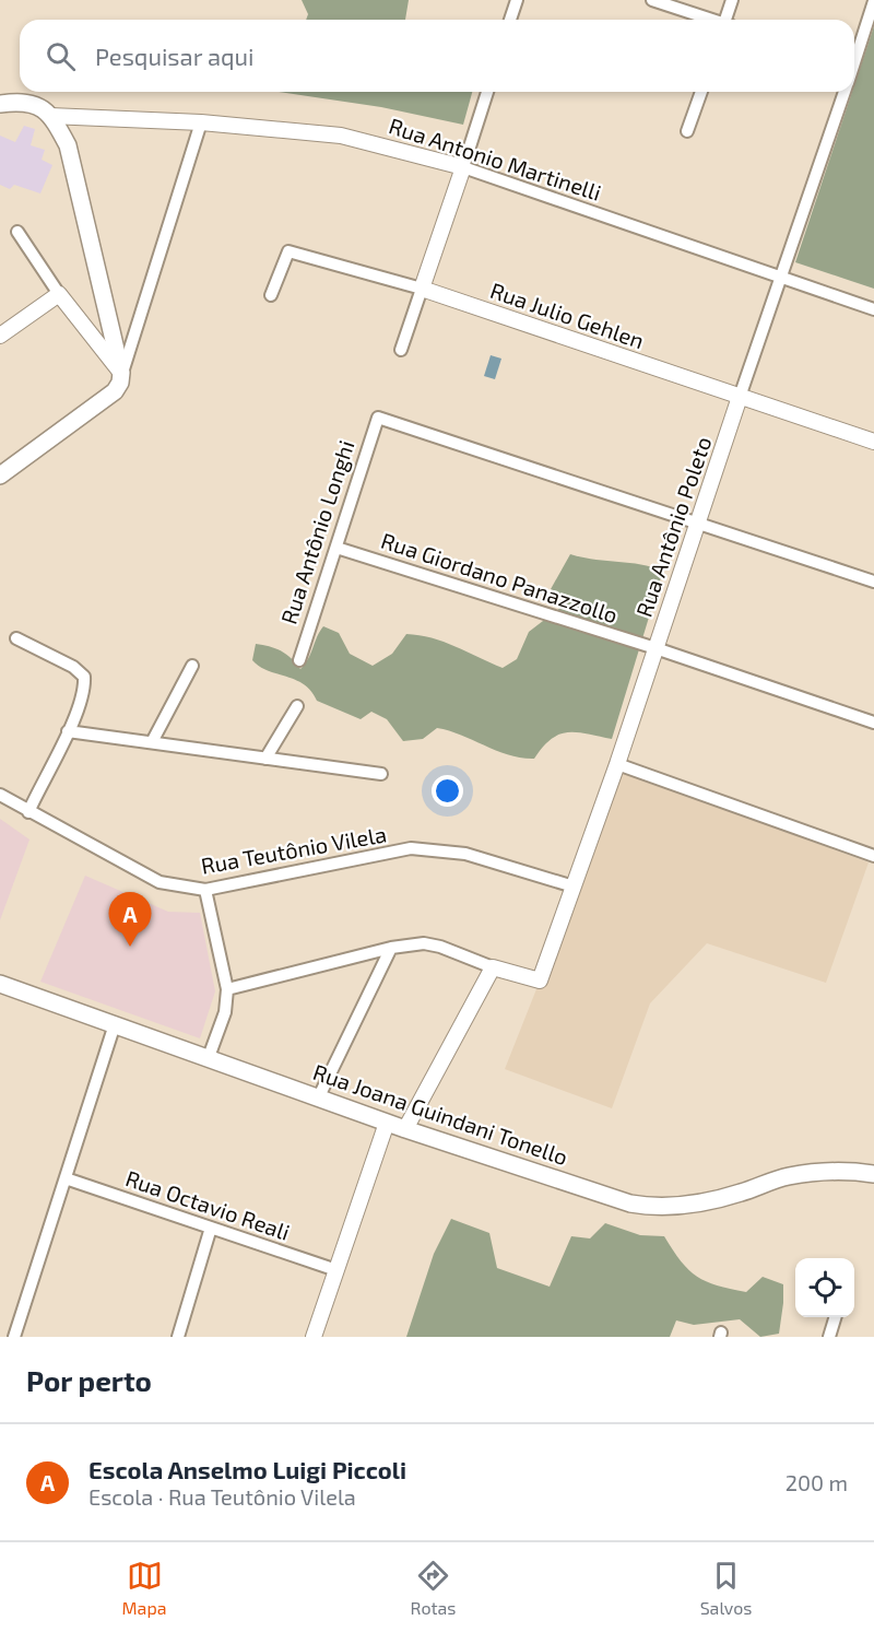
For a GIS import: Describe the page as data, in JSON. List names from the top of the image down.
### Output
{
  "streets": {
    "main road": ["Rua Joana Guindani Tonello"],
    "street": [
      "Rua Antonio Martinelli",
      "Rua Julio Gehlen",
      "Rua Antônio Poleto",
      "Rua Antônio Longhi",
      "Rua Giordano Panazzollo",
      "Rua Teutônio Vilela",
      "Rua Octavio Reali"
    ]
  },
  "crossings": [
    ["Rua Antonio Martinelli", "Rua Antônio Poleto"],
    ["Rua Julio Gehlen", "Rua Antônio Poleto"],
    ["Rua Antônio Poleto", "Rua Antônio Longhi"],
    ["Rua Antônio Poleto", "Rua Giordano Panazzollo"],
    ["Rua Antônio Poleto", "Rua Teutônio Vilela"],
    ["Rua Antônio Longhi", "Rua Giordano Panazzollo"]
  ],
  "page": {
    "search": "Pesquisar aqui",
    "pins": "A",
    "heading": "Por perto",
    "list": [
      {
        "mark": "A",
        "name": "Escola Anselmo Luigi Piccoli",
        "note": "Escola · Rua Teutônio Vilela",
        "value": "200 m"
      }
    ],
    "nav": ["Mapa", "Rotas", "Salvos"]
  }
}
